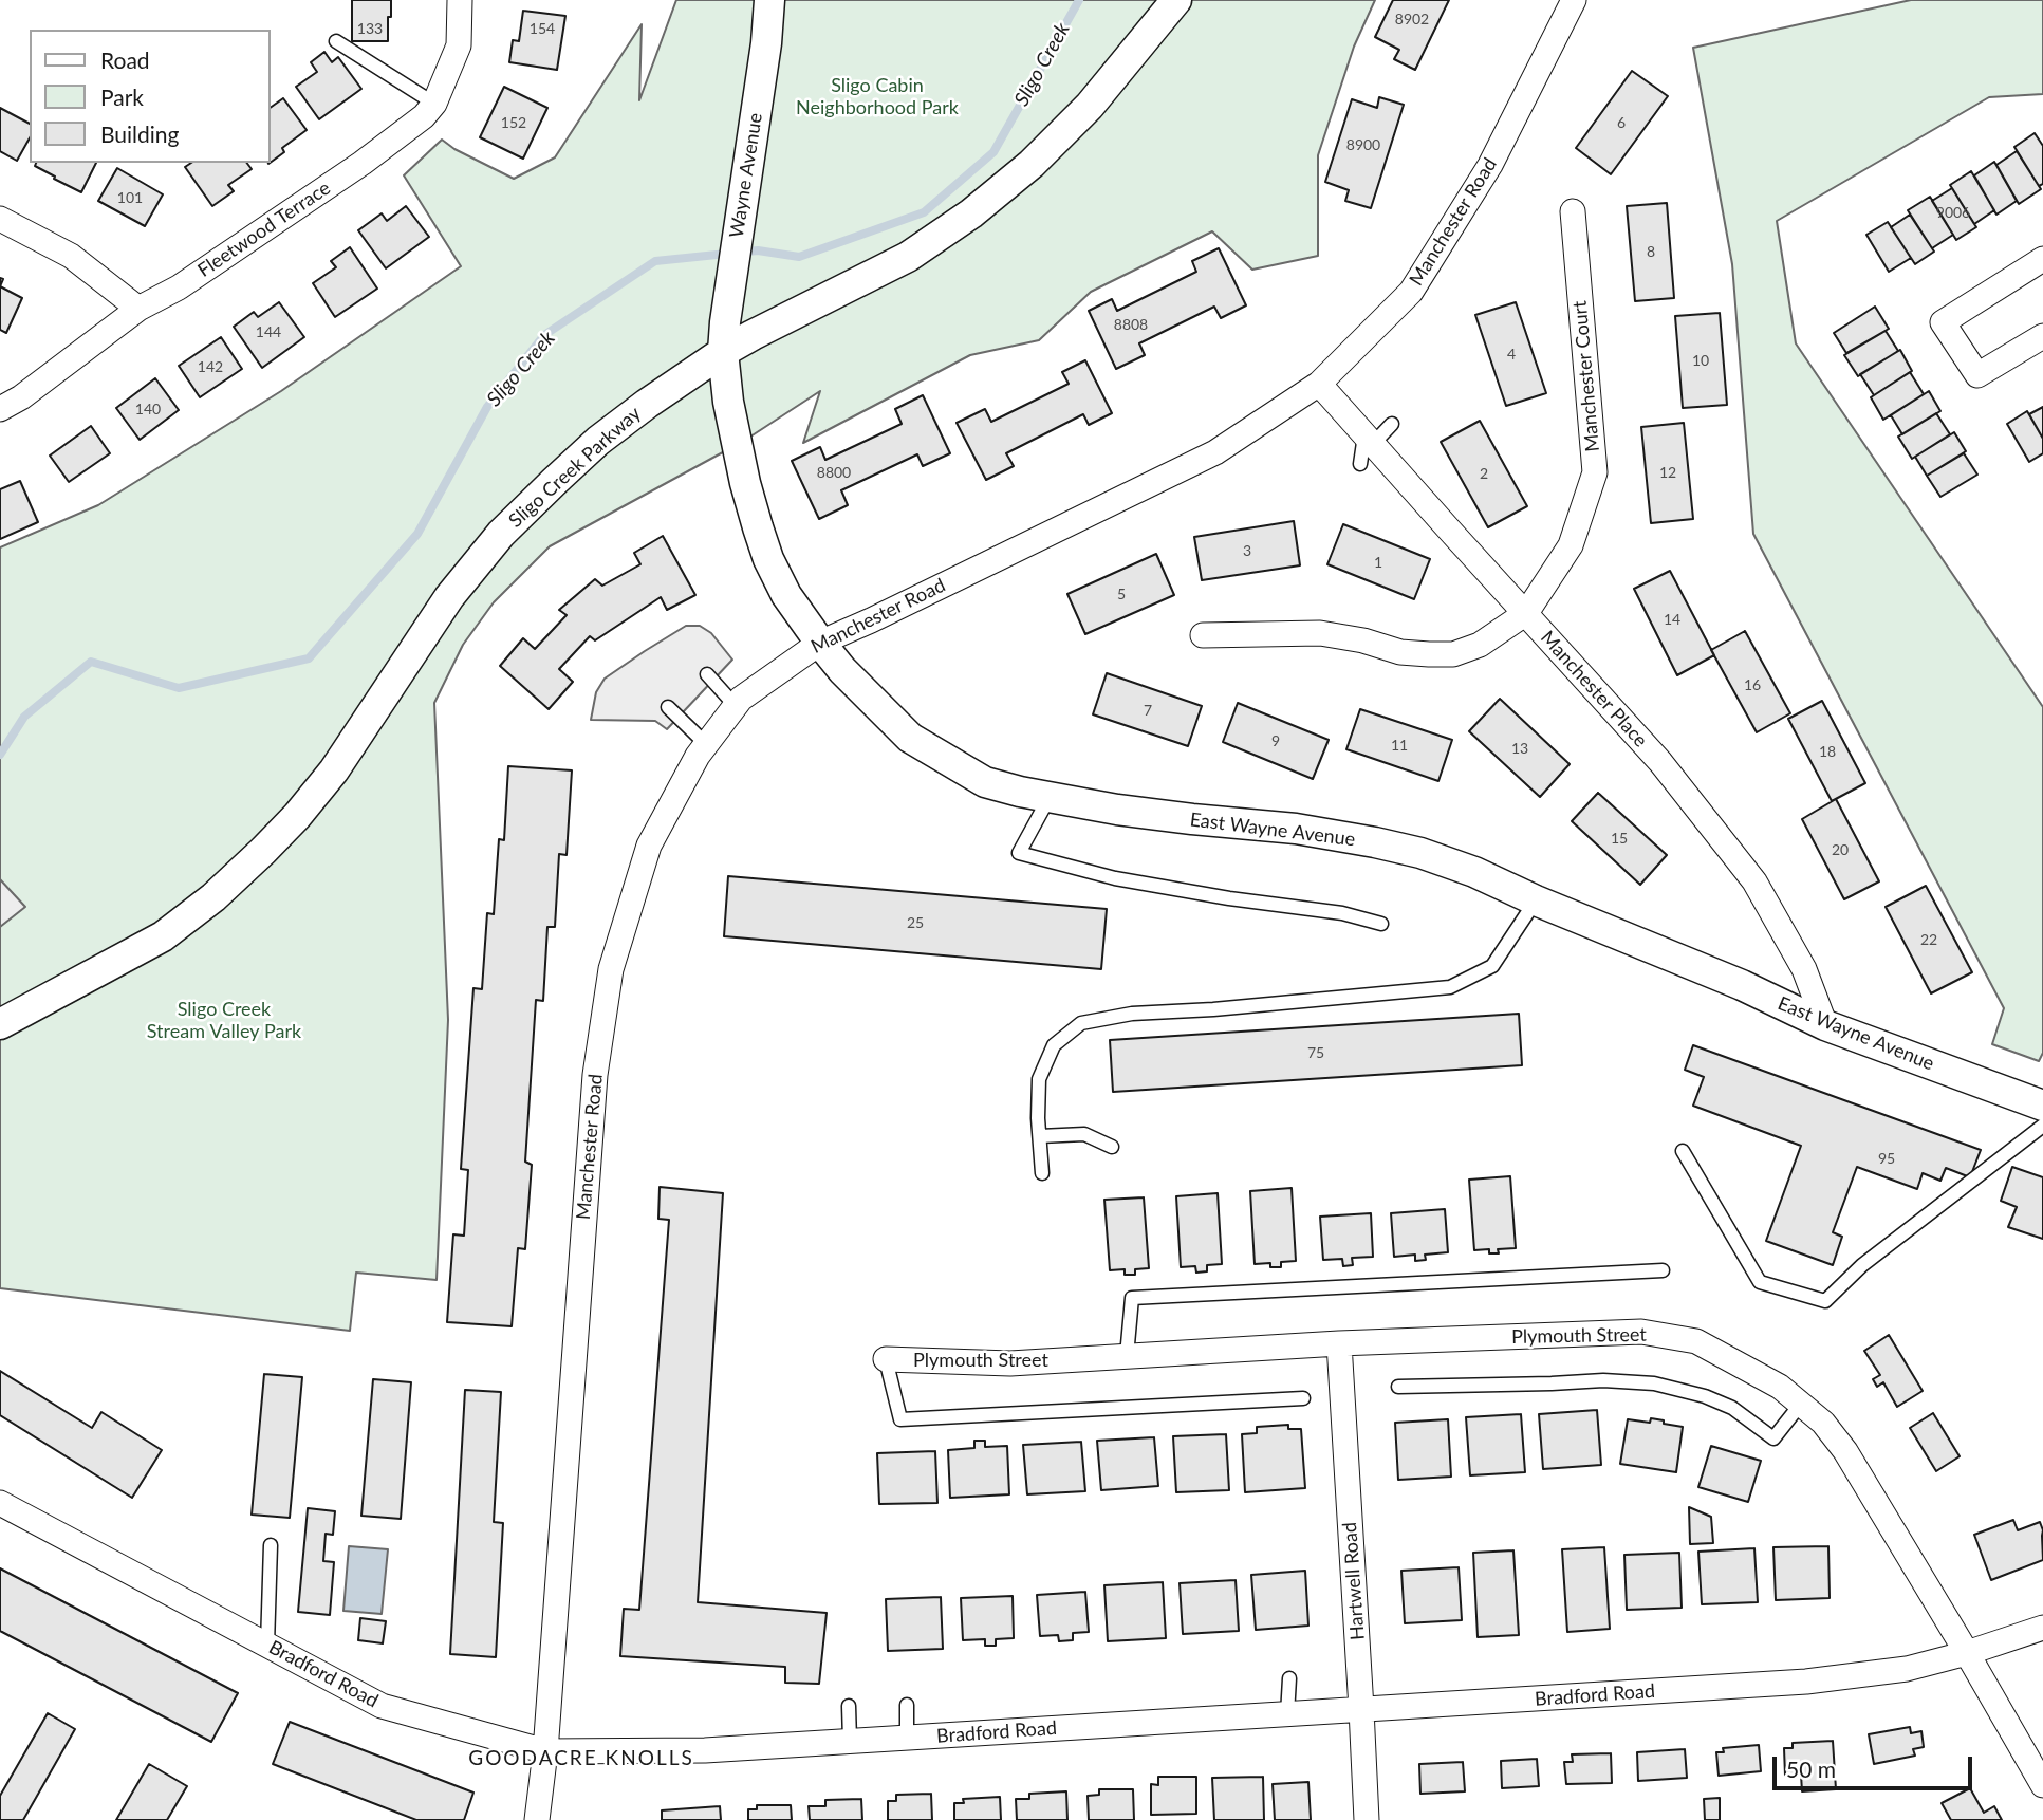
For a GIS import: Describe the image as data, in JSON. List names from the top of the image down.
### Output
{
  "streets": {
    "street": [
      "Wayne Avenue",
      "Manchester Road",
      "Fleetwood Terrace",
      "Manchester Court",
      "Sligo Creek Parkway",
      "Manchester Place",
      "East Wayne Avenue",
      "Plymouth Street",
      "Hartwell Road",
      "Bradford Road"
    ]
  },
  "crossings": [
    ["Wayne Avenue", "Sligo Creek Parkway"],
    ["Wayne Avenue", "East Wayne Avenue"],
    ["Manchester Road", "Manchester Place"],
    ["Manchester Road", "East Wayne Avenue"],
    ["Manchester Road", "Bradford Road"],
    ["Manchester Court", "Manchester Place"],
    ["Sligo Creek Parkway", "East Wayne Avenue"],
    ["Manchester Place", "East Wayne Avenue"],
    ["Plymouth Street", "Hartwell Road"],
    ["Plymouth Street", "Bradford Road"],
    ["Hartwell Road", "Bradford Road"]
  ],
  "districts": ["GOODACRE KNOLLS"],
  "water": ["Sligo Creek"],
  "parks": ["Sligo Cabin Neighborhood Park", "Sligo Creek Stream Valley Park"],
  "house_numbers": [
    "8902",
    "133",
    "154",
    "152",
    "6",
    "8900",
    "101",
    "9006",
    "8",
    "8808",
    "144",
    "4",
    "10",
    "142",
    "140",
    "8800",
    "12",
    "2",
    "3",
    "1",
    "5",
    "14",
    "16",
    "7",
    "9",
    "11",
    "13",
    "18",
    "15",
    "20",
    "25",
    "22",
    "75",
    "95"
  ],
  "legend": ["Road", "Park", "Building"],
  "scale_bar": "50 m"
}
